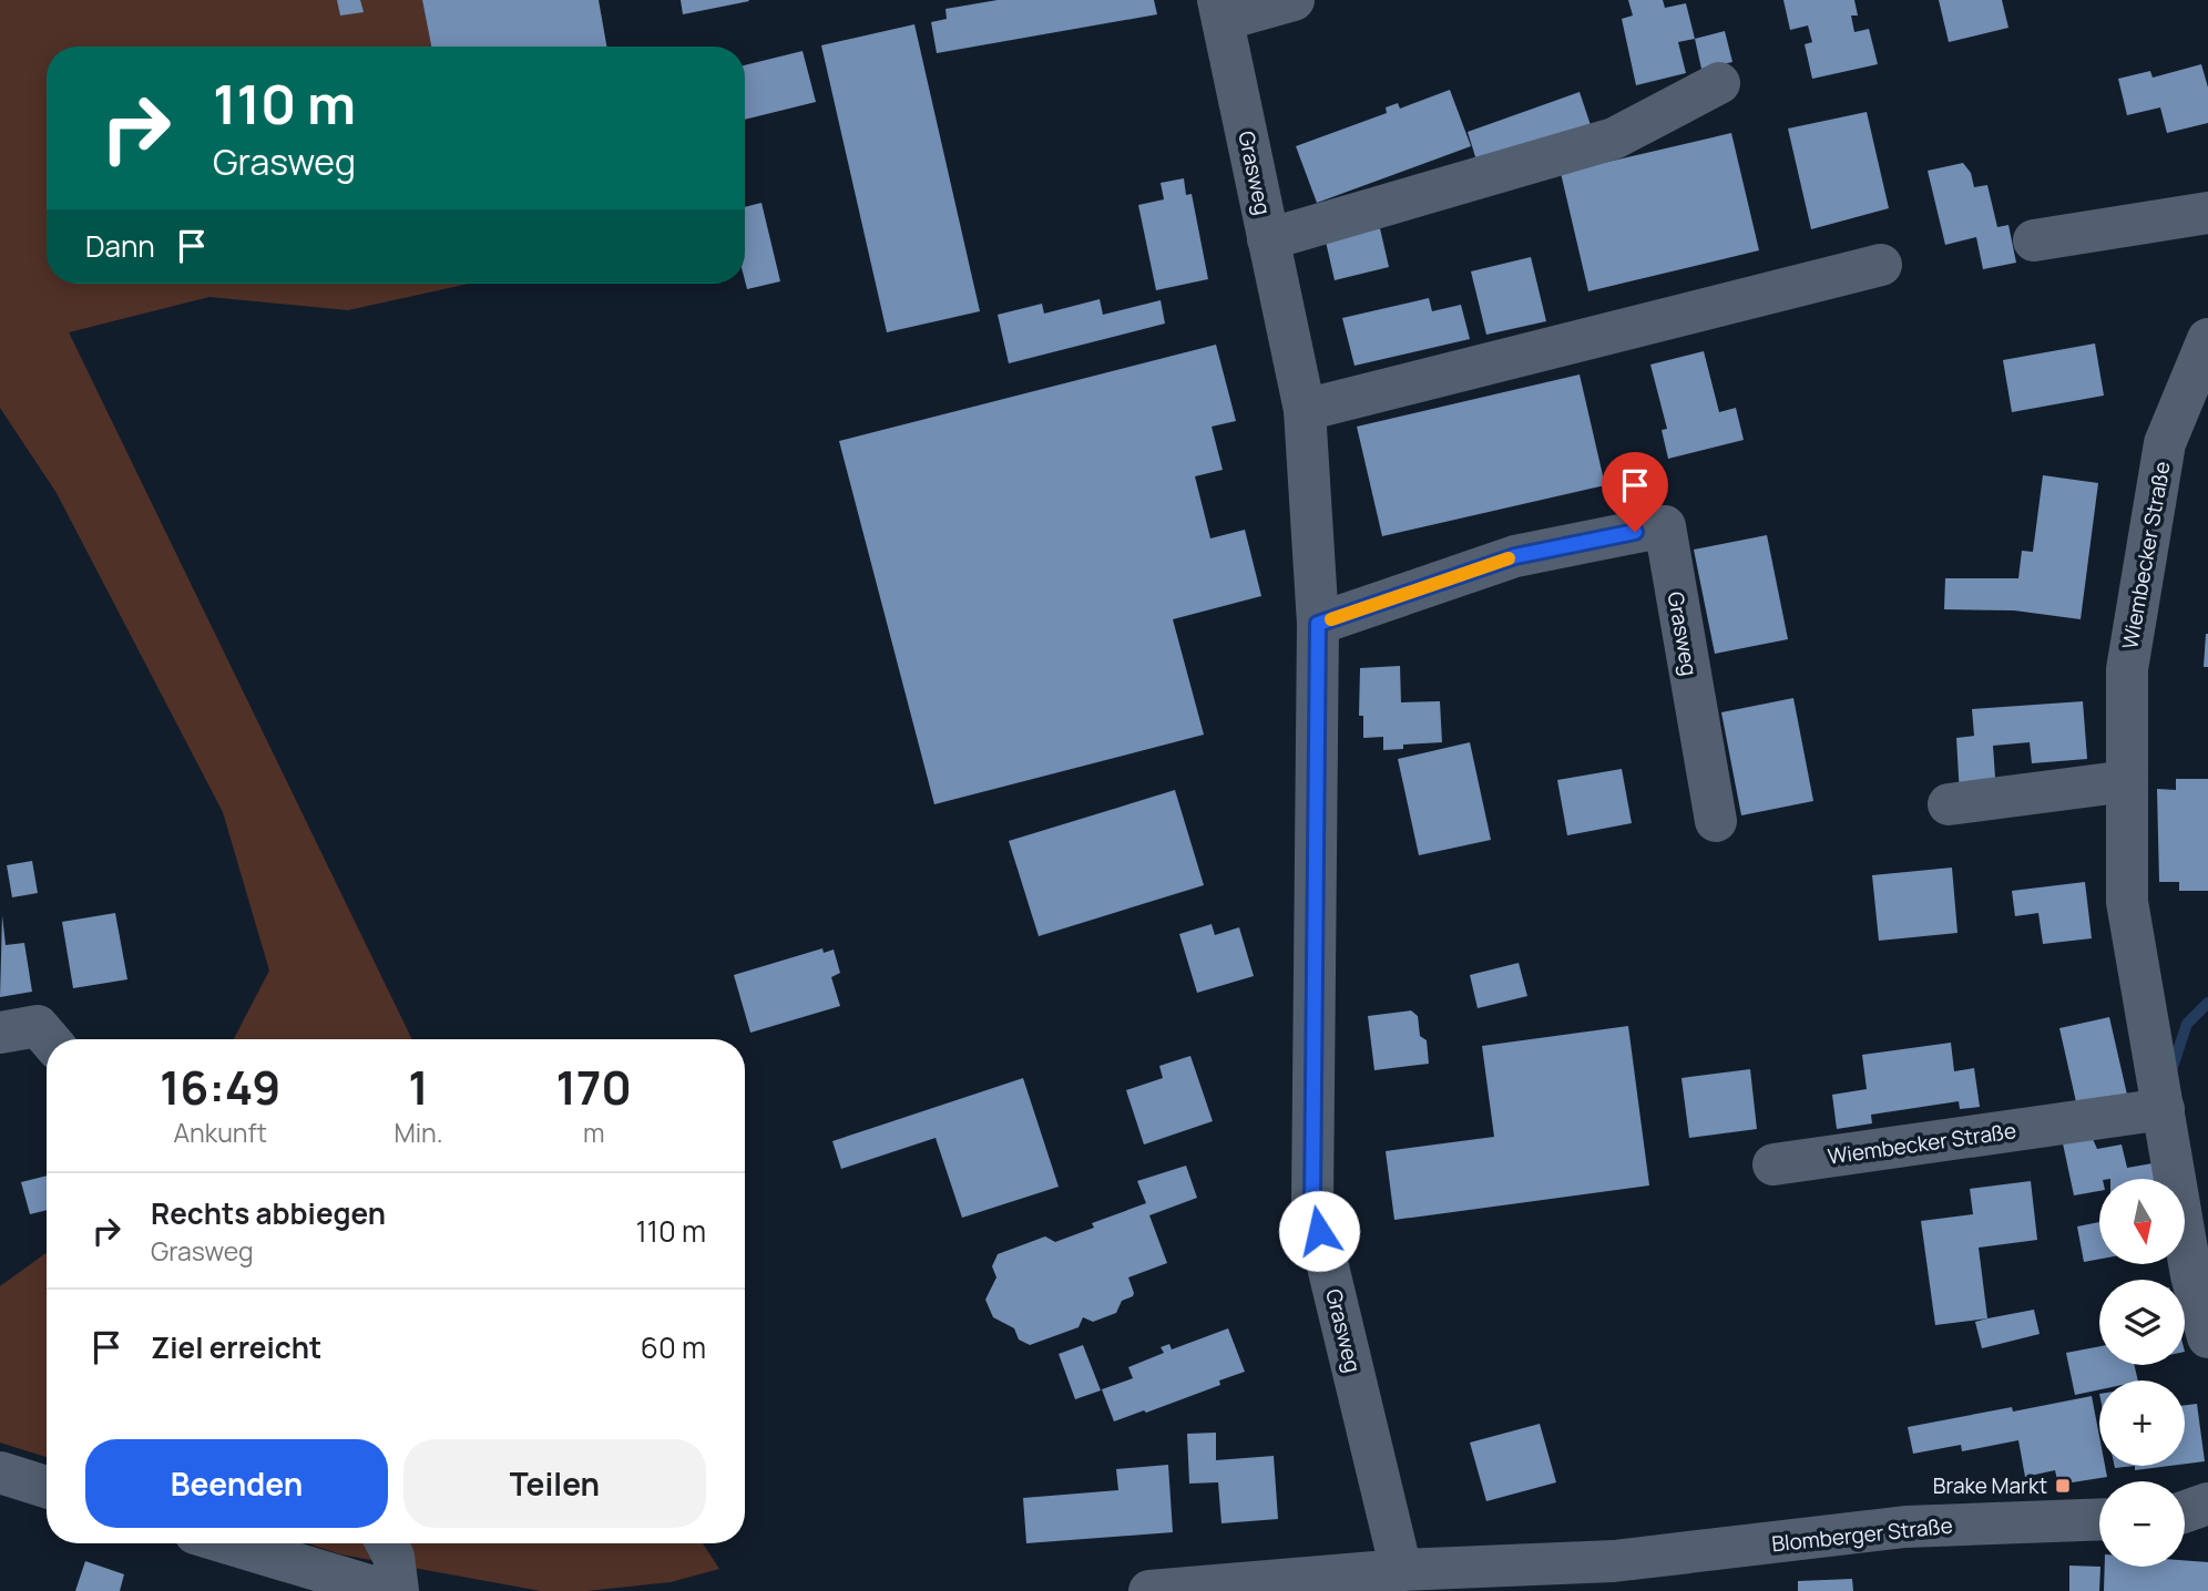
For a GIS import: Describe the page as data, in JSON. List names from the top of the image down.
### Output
{
  "streets": {
    "street": ["Grasweg", "Wiembecker Straße", "Blomberger Straße"]
  },
  "crossings": [
    ["Grasweg", "Blomberger Straße"]
  ],
  "places": {
    "transit": ["Brake Markt"]
  },
  "north": "bottom",
  "page": {
    "turn": ["110 m", "Grasweg"],
    "then": "Dann",
    "eta": [
      "16:49",
      "Ankunft",
      "1",
      "Min.",
      "170",
      "m"
    ],
    "list": [
      {
        "name": "Rechts abbiegen",
        "note": "Grasweg",
        "value": "110 m"
      },
      {
        "name": "Ziel erreicht",
        "value": "60 m"
      }
    ],
    "map_buttons": ["+", "−"],
    "buttons": ["Beenden", "Teilen"]
  }
}
